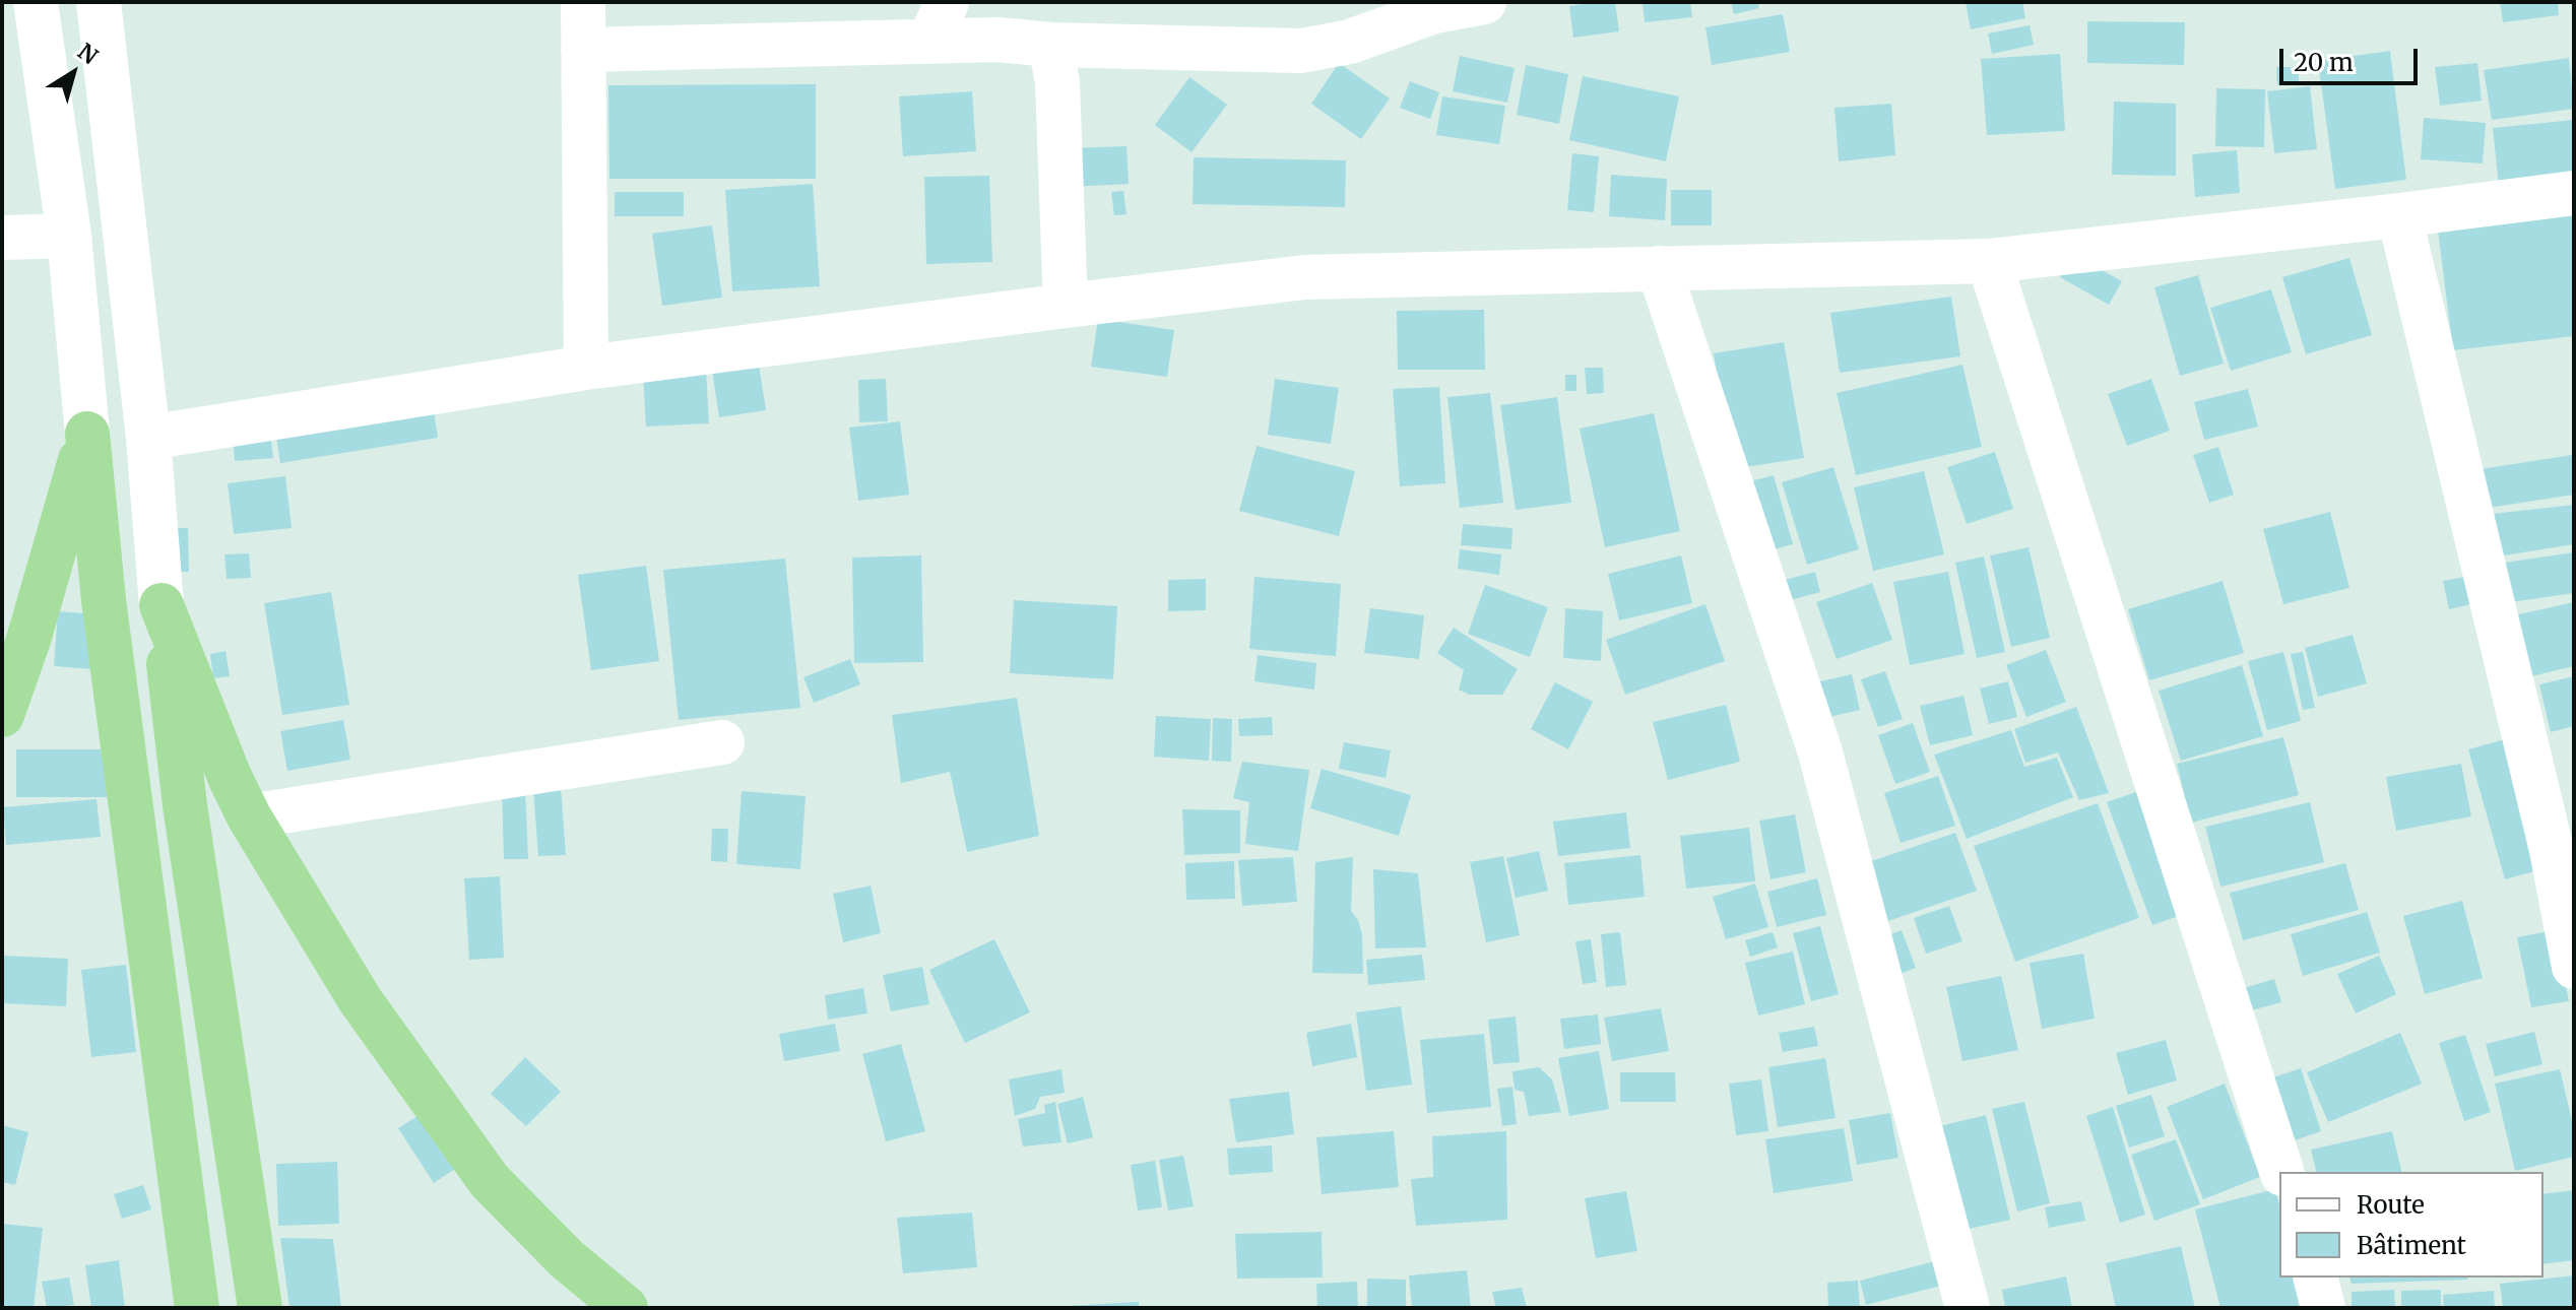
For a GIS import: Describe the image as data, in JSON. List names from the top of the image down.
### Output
{
  "legend": ["Route", "Bâtiment"],
  "scale_bar": "20 m",
  "north": "top right"
}
